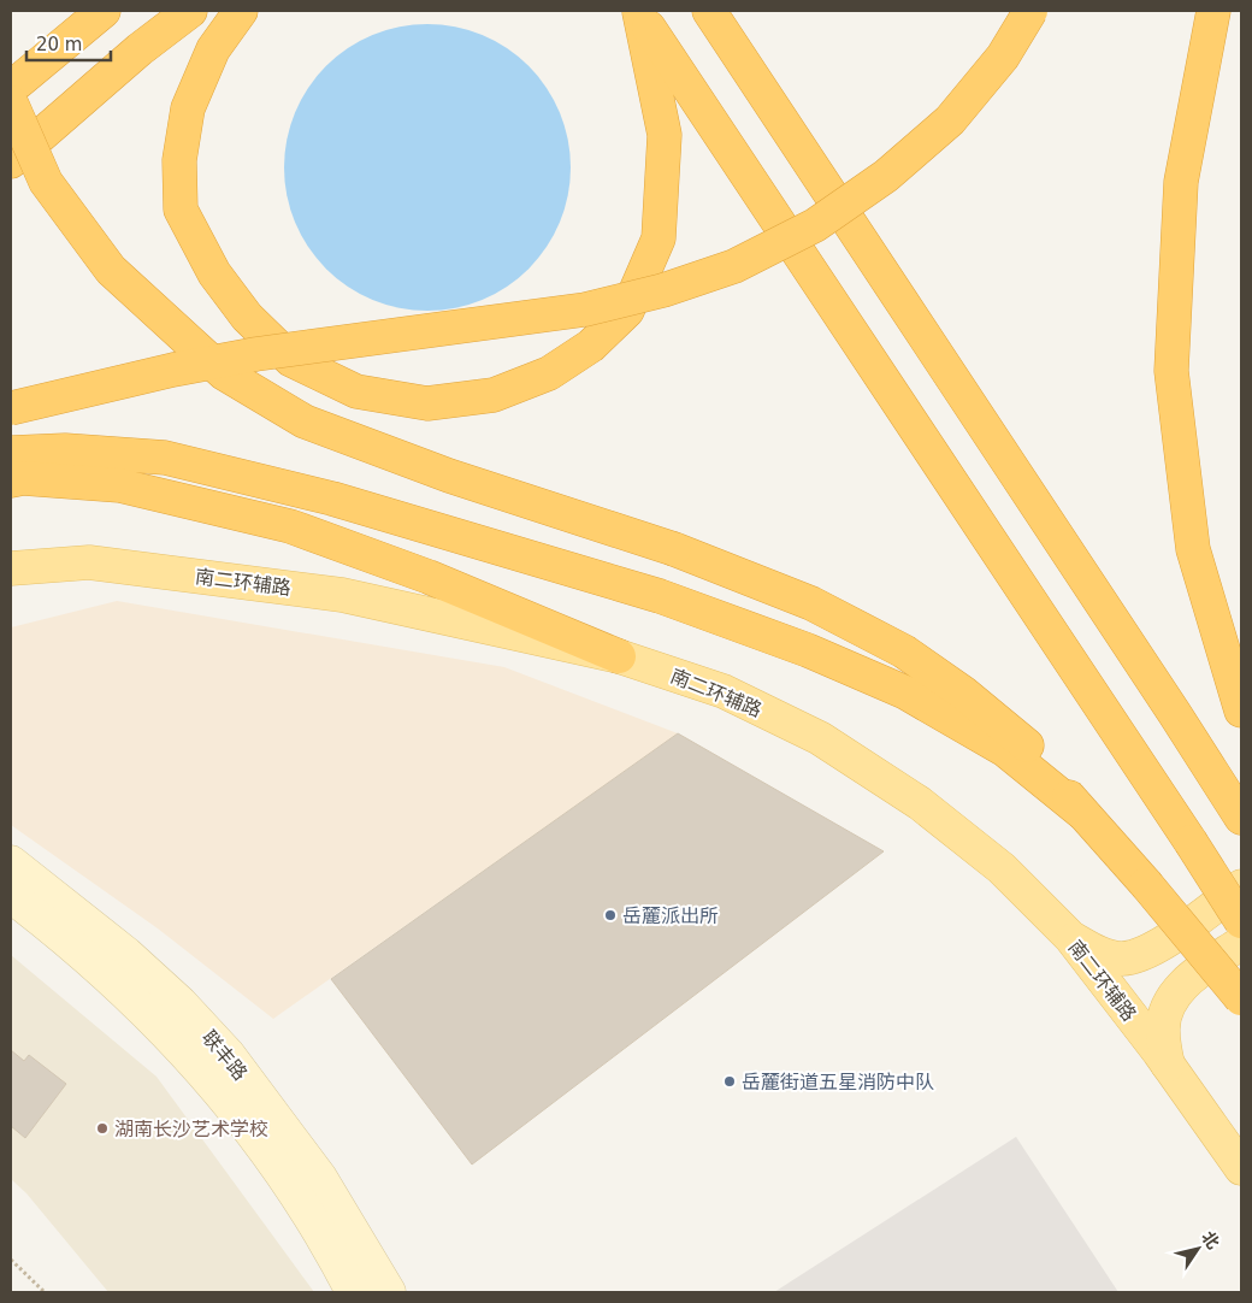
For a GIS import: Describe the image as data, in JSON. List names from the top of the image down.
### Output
{
  "streets": {
    "main road": ["南二环辅路", "联丰路"]
  },
  "places": ["岳麓派出所", "岳麓街道五星消防中队", "湖南长沙艺术学校"],
  "scale_bar": "20 m",
  "north": "top right"
}
